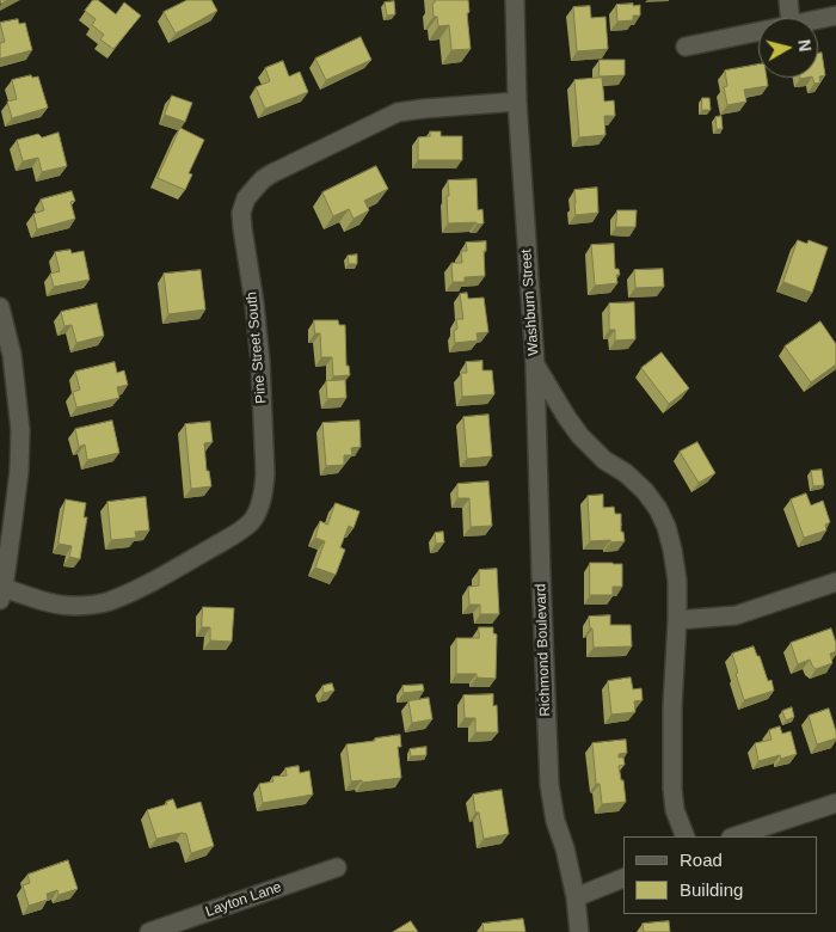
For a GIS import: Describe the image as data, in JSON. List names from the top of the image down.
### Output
{
  "streets": {
    "street": [
      "Washburn Street",
      "Pine Street South",
      "Richmond Boulevard",
      "Layton Lane"
    ]
  },
  "crossings": [
    ["Washburn Street", "Pine Street South"],
    ["Washburn Street", "Richmond Boulevard"]
  ],
  "legend": ["Road", "Building"],
  "north": "right"
}
